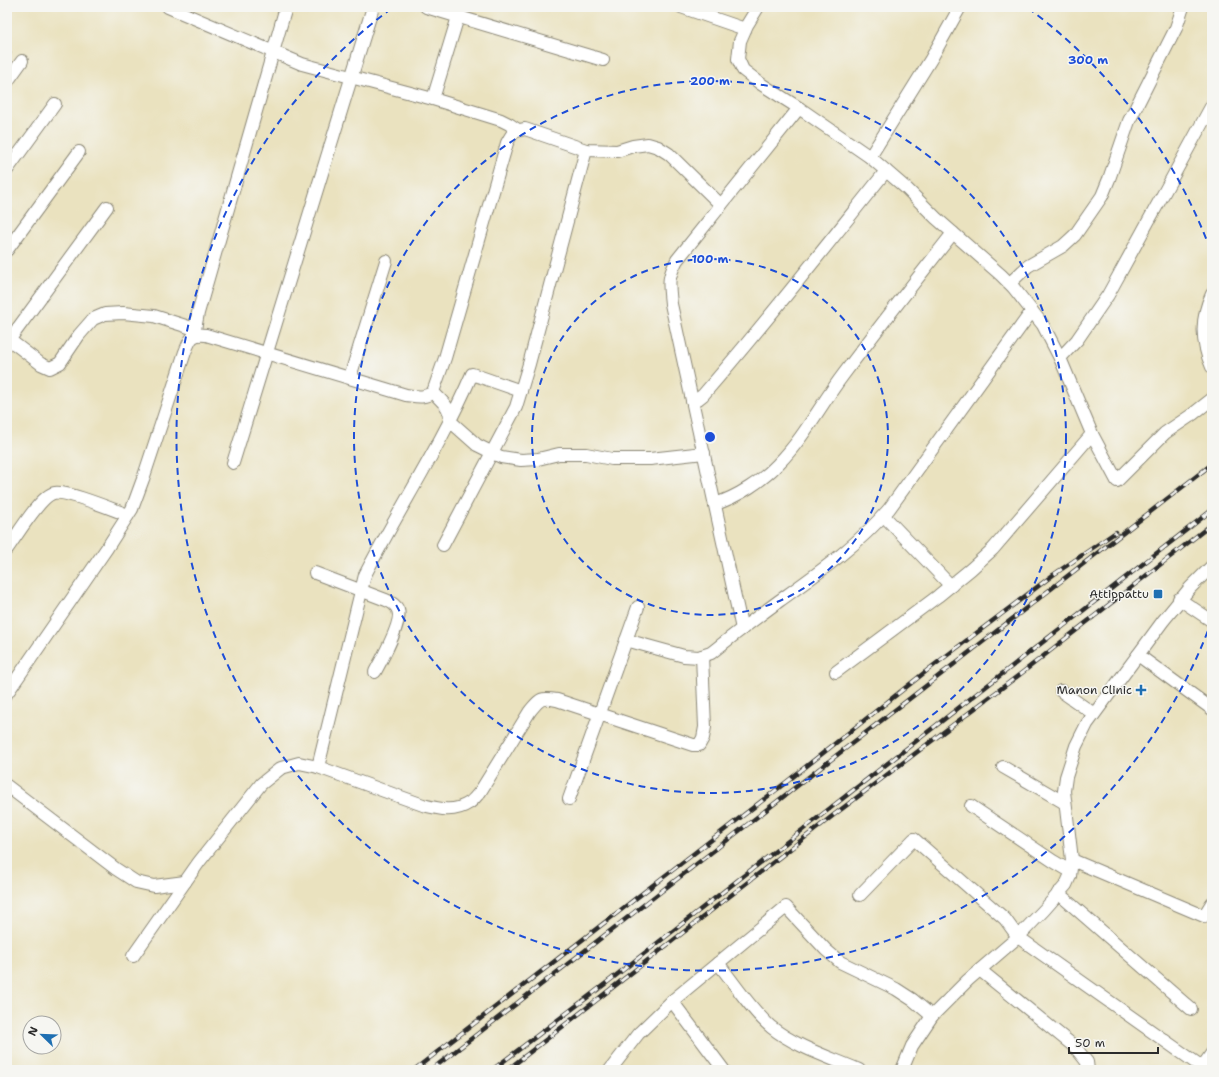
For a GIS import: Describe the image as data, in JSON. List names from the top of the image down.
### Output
{
  "places": {
    "transit": ["Attippattu"],
    "health": ["Manon Clinic"]
  },
  "scale_bar": "50 m",
  "north": "top left",
  "rings": ["300 m", "200 m", "100 m"]
}
